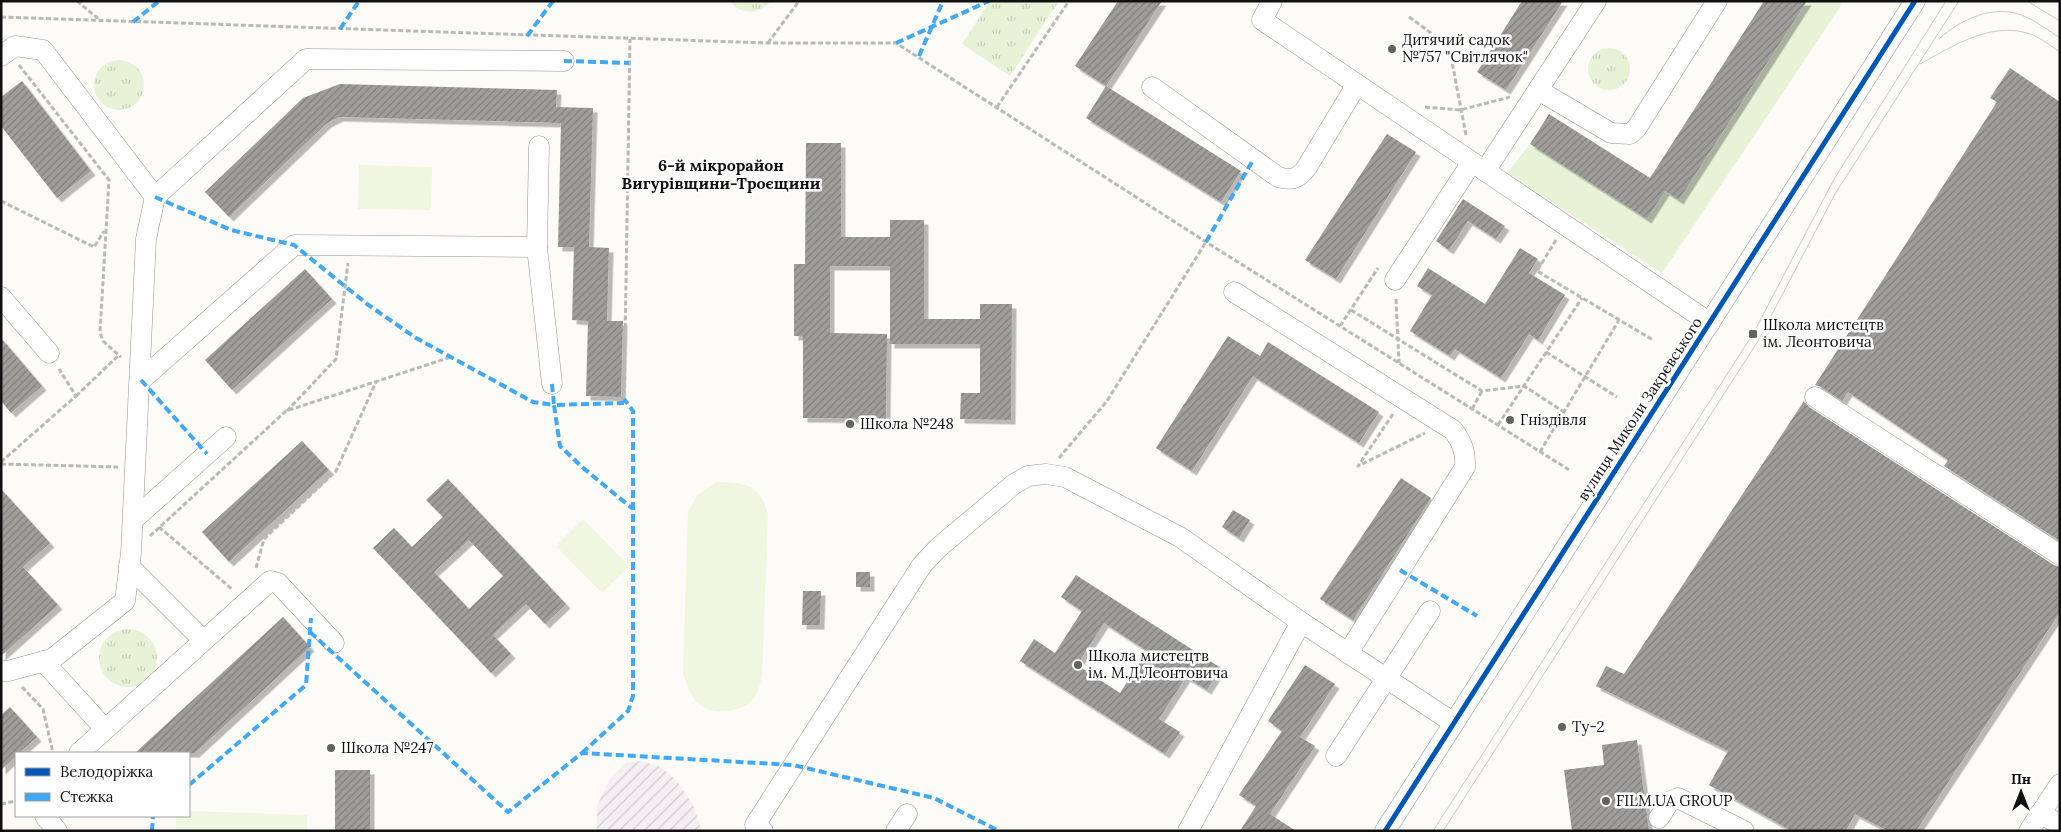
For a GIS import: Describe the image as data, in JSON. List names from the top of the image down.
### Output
{
  "streets": {
    "street": ["вулиця Миколи Закревського"]
  },
  "districts": ["6-й мікрорайон Вигурівщини-Троєщини"],
  "places": {
    "other": [
      "Дитячий садок №757 \"Світлячок\"",
      "Гніздівля",
      "Школа №248",
      "Школа мистецтв ім. М.Д.Леонтовича",
      "Ту-2",
      "Школа №247",
      "FILM.UA GROUP"
    ],
    "transit": ["Школа мистецтв ім. Леонтовича"]
  },
  "legend": ["Велодоріжка", "Стежка"],
  "north": "top"
}
